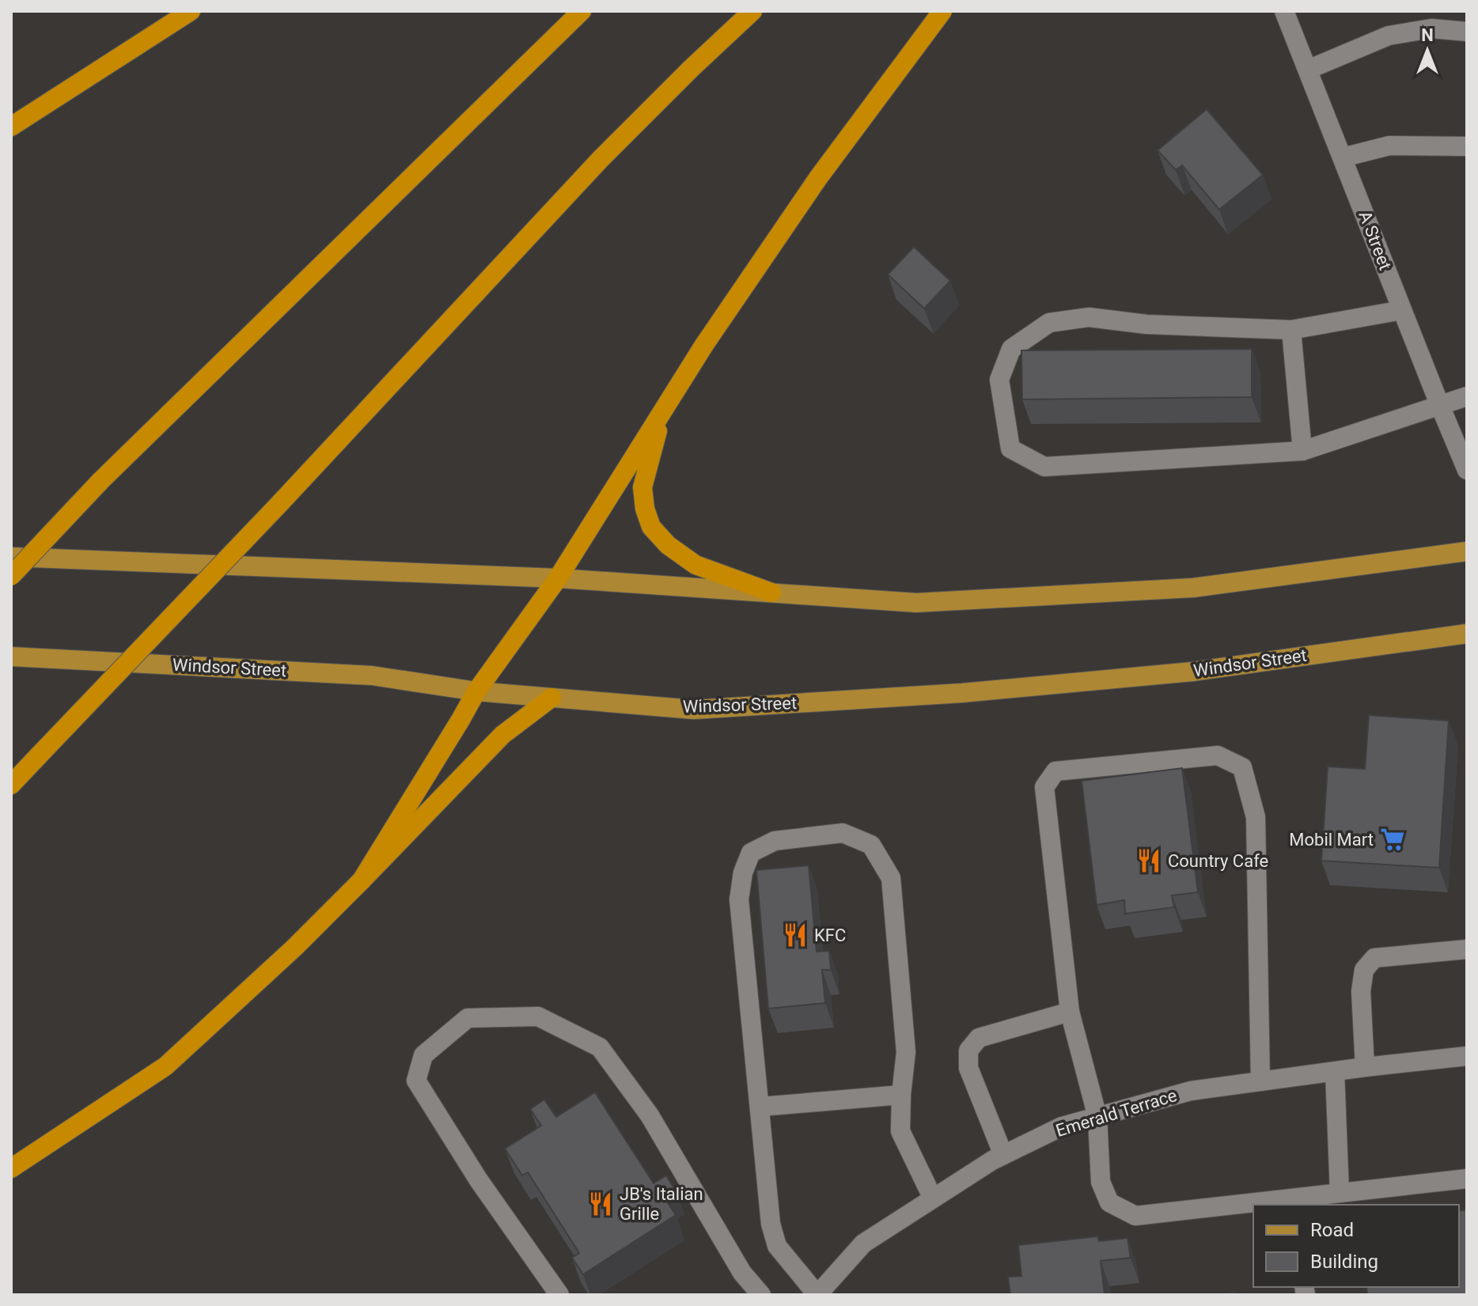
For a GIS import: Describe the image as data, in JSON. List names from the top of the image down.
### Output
{
  "streets": {
    "main road": ["Windsor Street"],
    "street": ["A Street", "Emerald Terrace"]
  },
  "places": {
    "supermarket": ["Mobil Mart"],
    "restaurant": ["Country Cafe", "KFC", "JB's Italian Grille"]
  },
  "legend": ["Road", "Building"],
  "north": "top"
}
